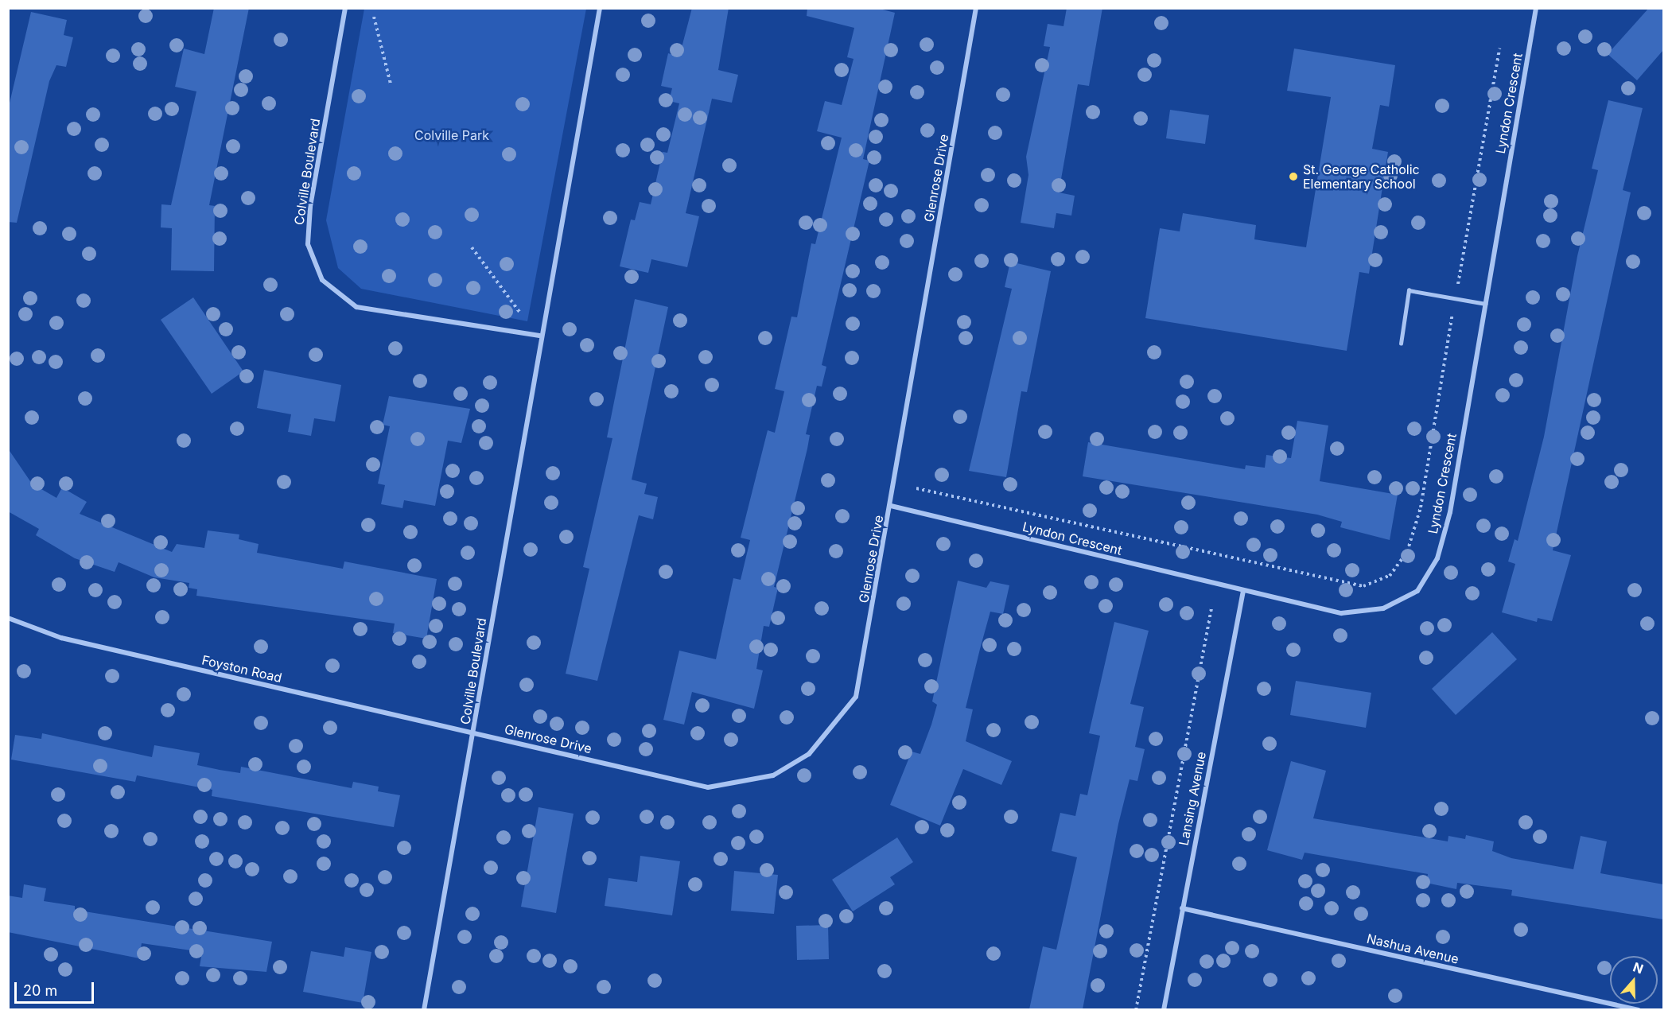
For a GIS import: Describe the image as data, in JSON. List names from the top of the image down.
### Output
{
  "streets": {
    "street": [
      "Lyndon Crescent",
      "Colville Boulevard",
      "Glenrose Drive",
      "Foyston Road",
      "Lansing Avenue",
      "Nashua Avenue"
    ]
  },
  "crossings": [
    ["Lyndon Crescent", "Glenrose Drive"],
    ["Lyndon Crescent", "Lansing Avenue"],
    ["Colville Boulevard", "Glenrose Drive"],
    ["Colville Boulevard", "Foyston Road"],
    ["Glenrose Drive", "Foyston Road"],
    ["Lansing Avenue", "Nashua Avenue"]
  ],
  "parks": ["Colville Park"],
  "places": ["St. George Catholic Elementary School"],
  "scale_bar": "20 m",
  "north": "top"
}
